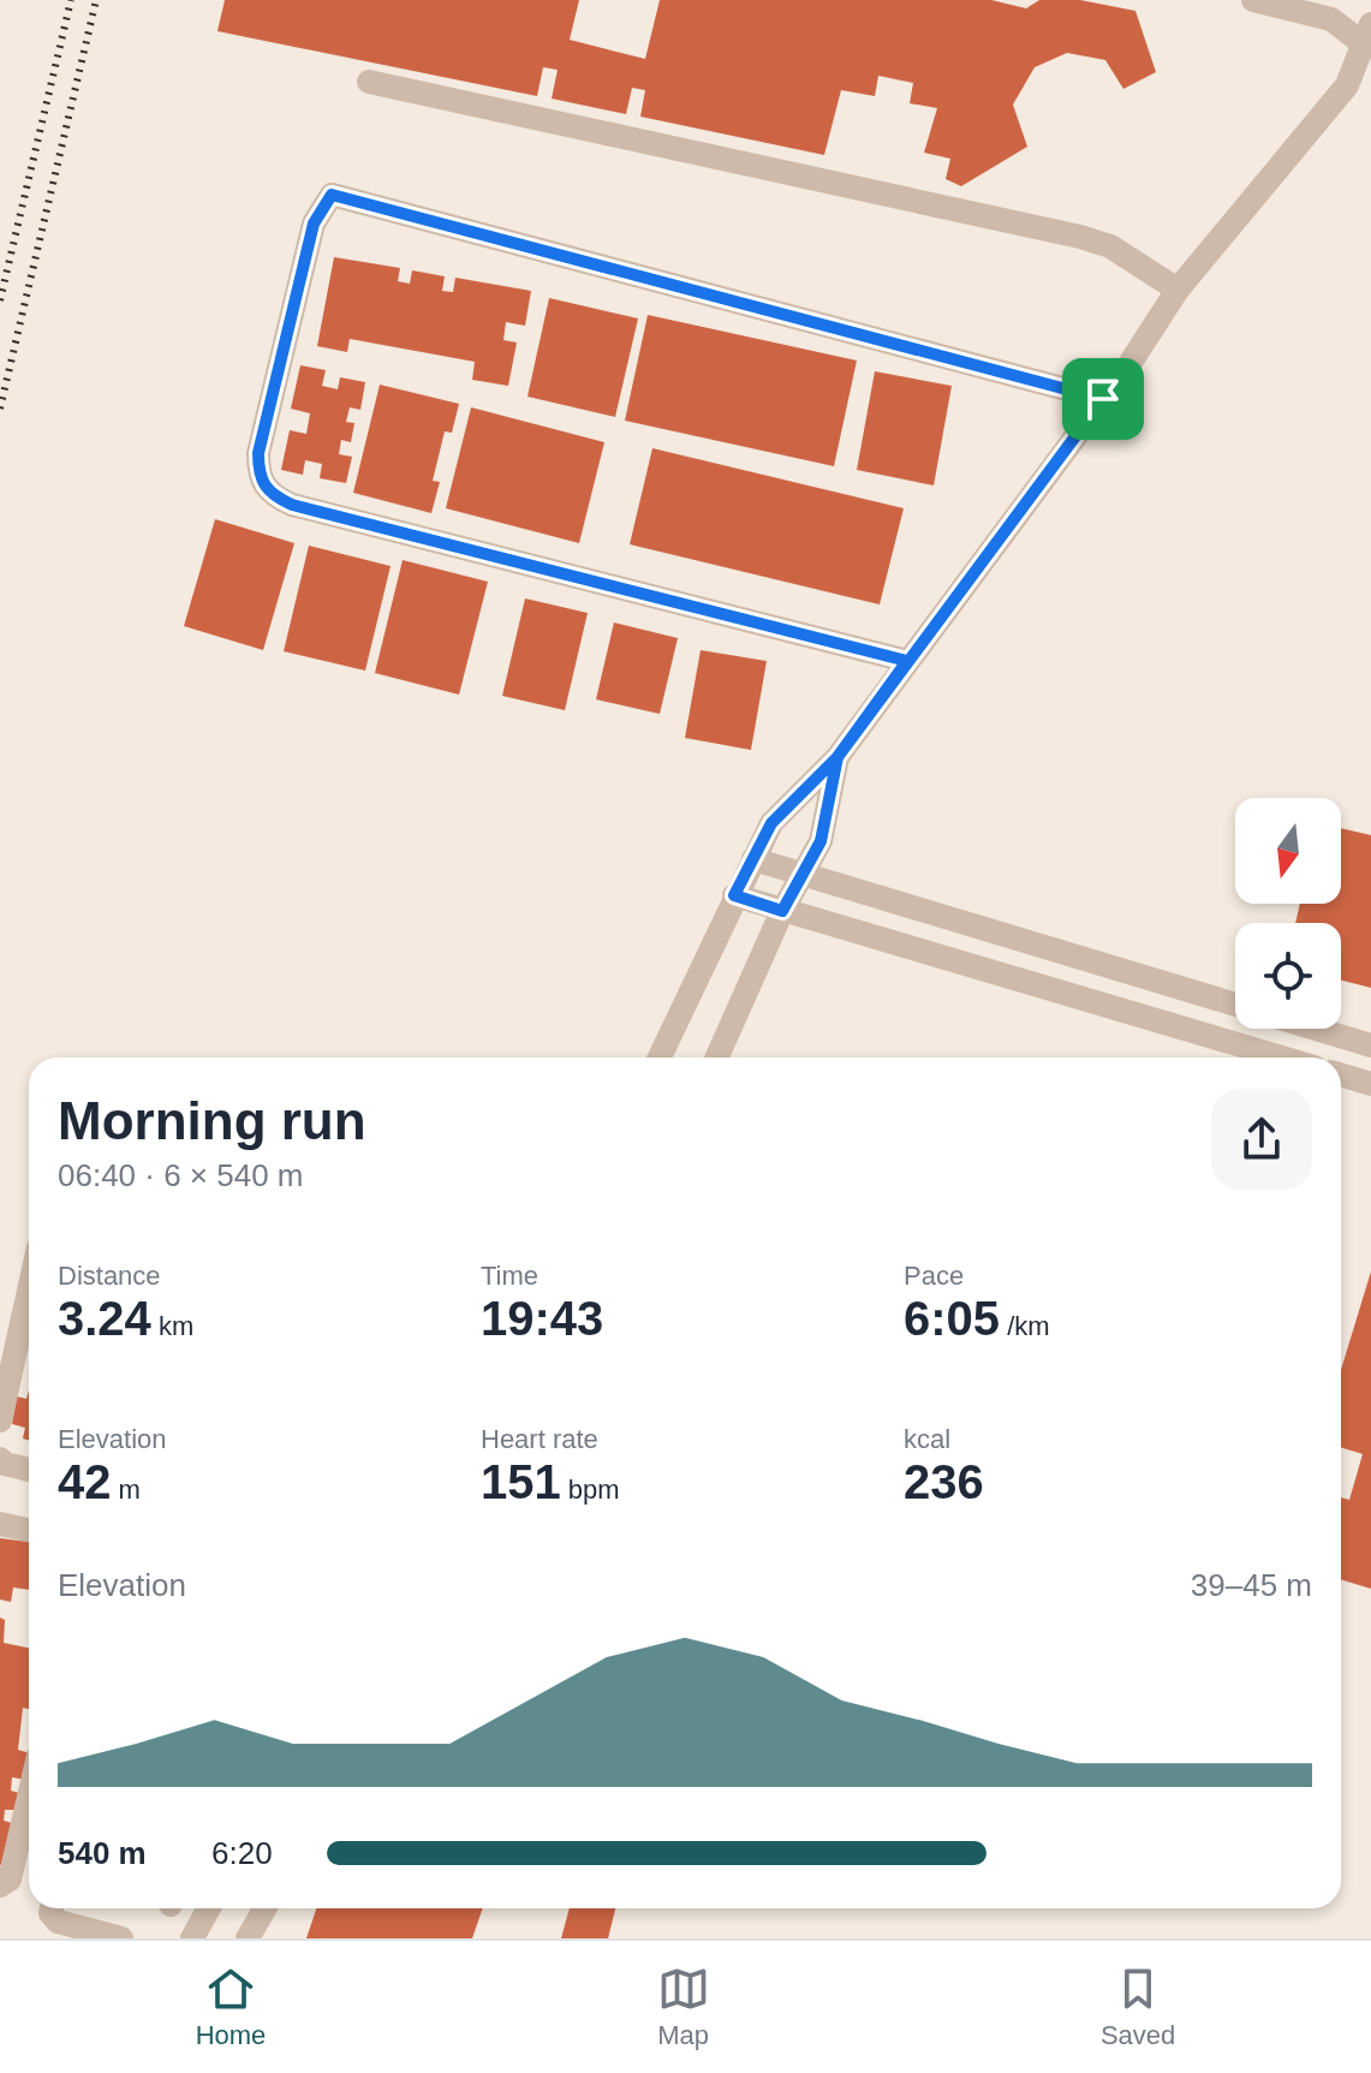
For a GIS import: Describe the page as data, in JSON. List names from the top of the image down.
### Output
{
  "north": "bottom",
  "page": {
    "heading": ["Morning run", "06:40 · 6 × 540 m"],
    "stats": [
      ["Distance", "3.24 km"],
      ["Time", "19:43"],
      ["Pace", "6:05 /km"],
      ["Elevation", "42 m"],
      ["Heart rate", "151 bpm"],
      ["kcal", "236"]
    ],
    "chart": ["Elevation", "39–45 m"],
    "list": [
      {
        "name": "540 m",
        "note": "6:20"
      }
    ],
    "tabs": ["Home", "Map", "Saved"]
  }
}
